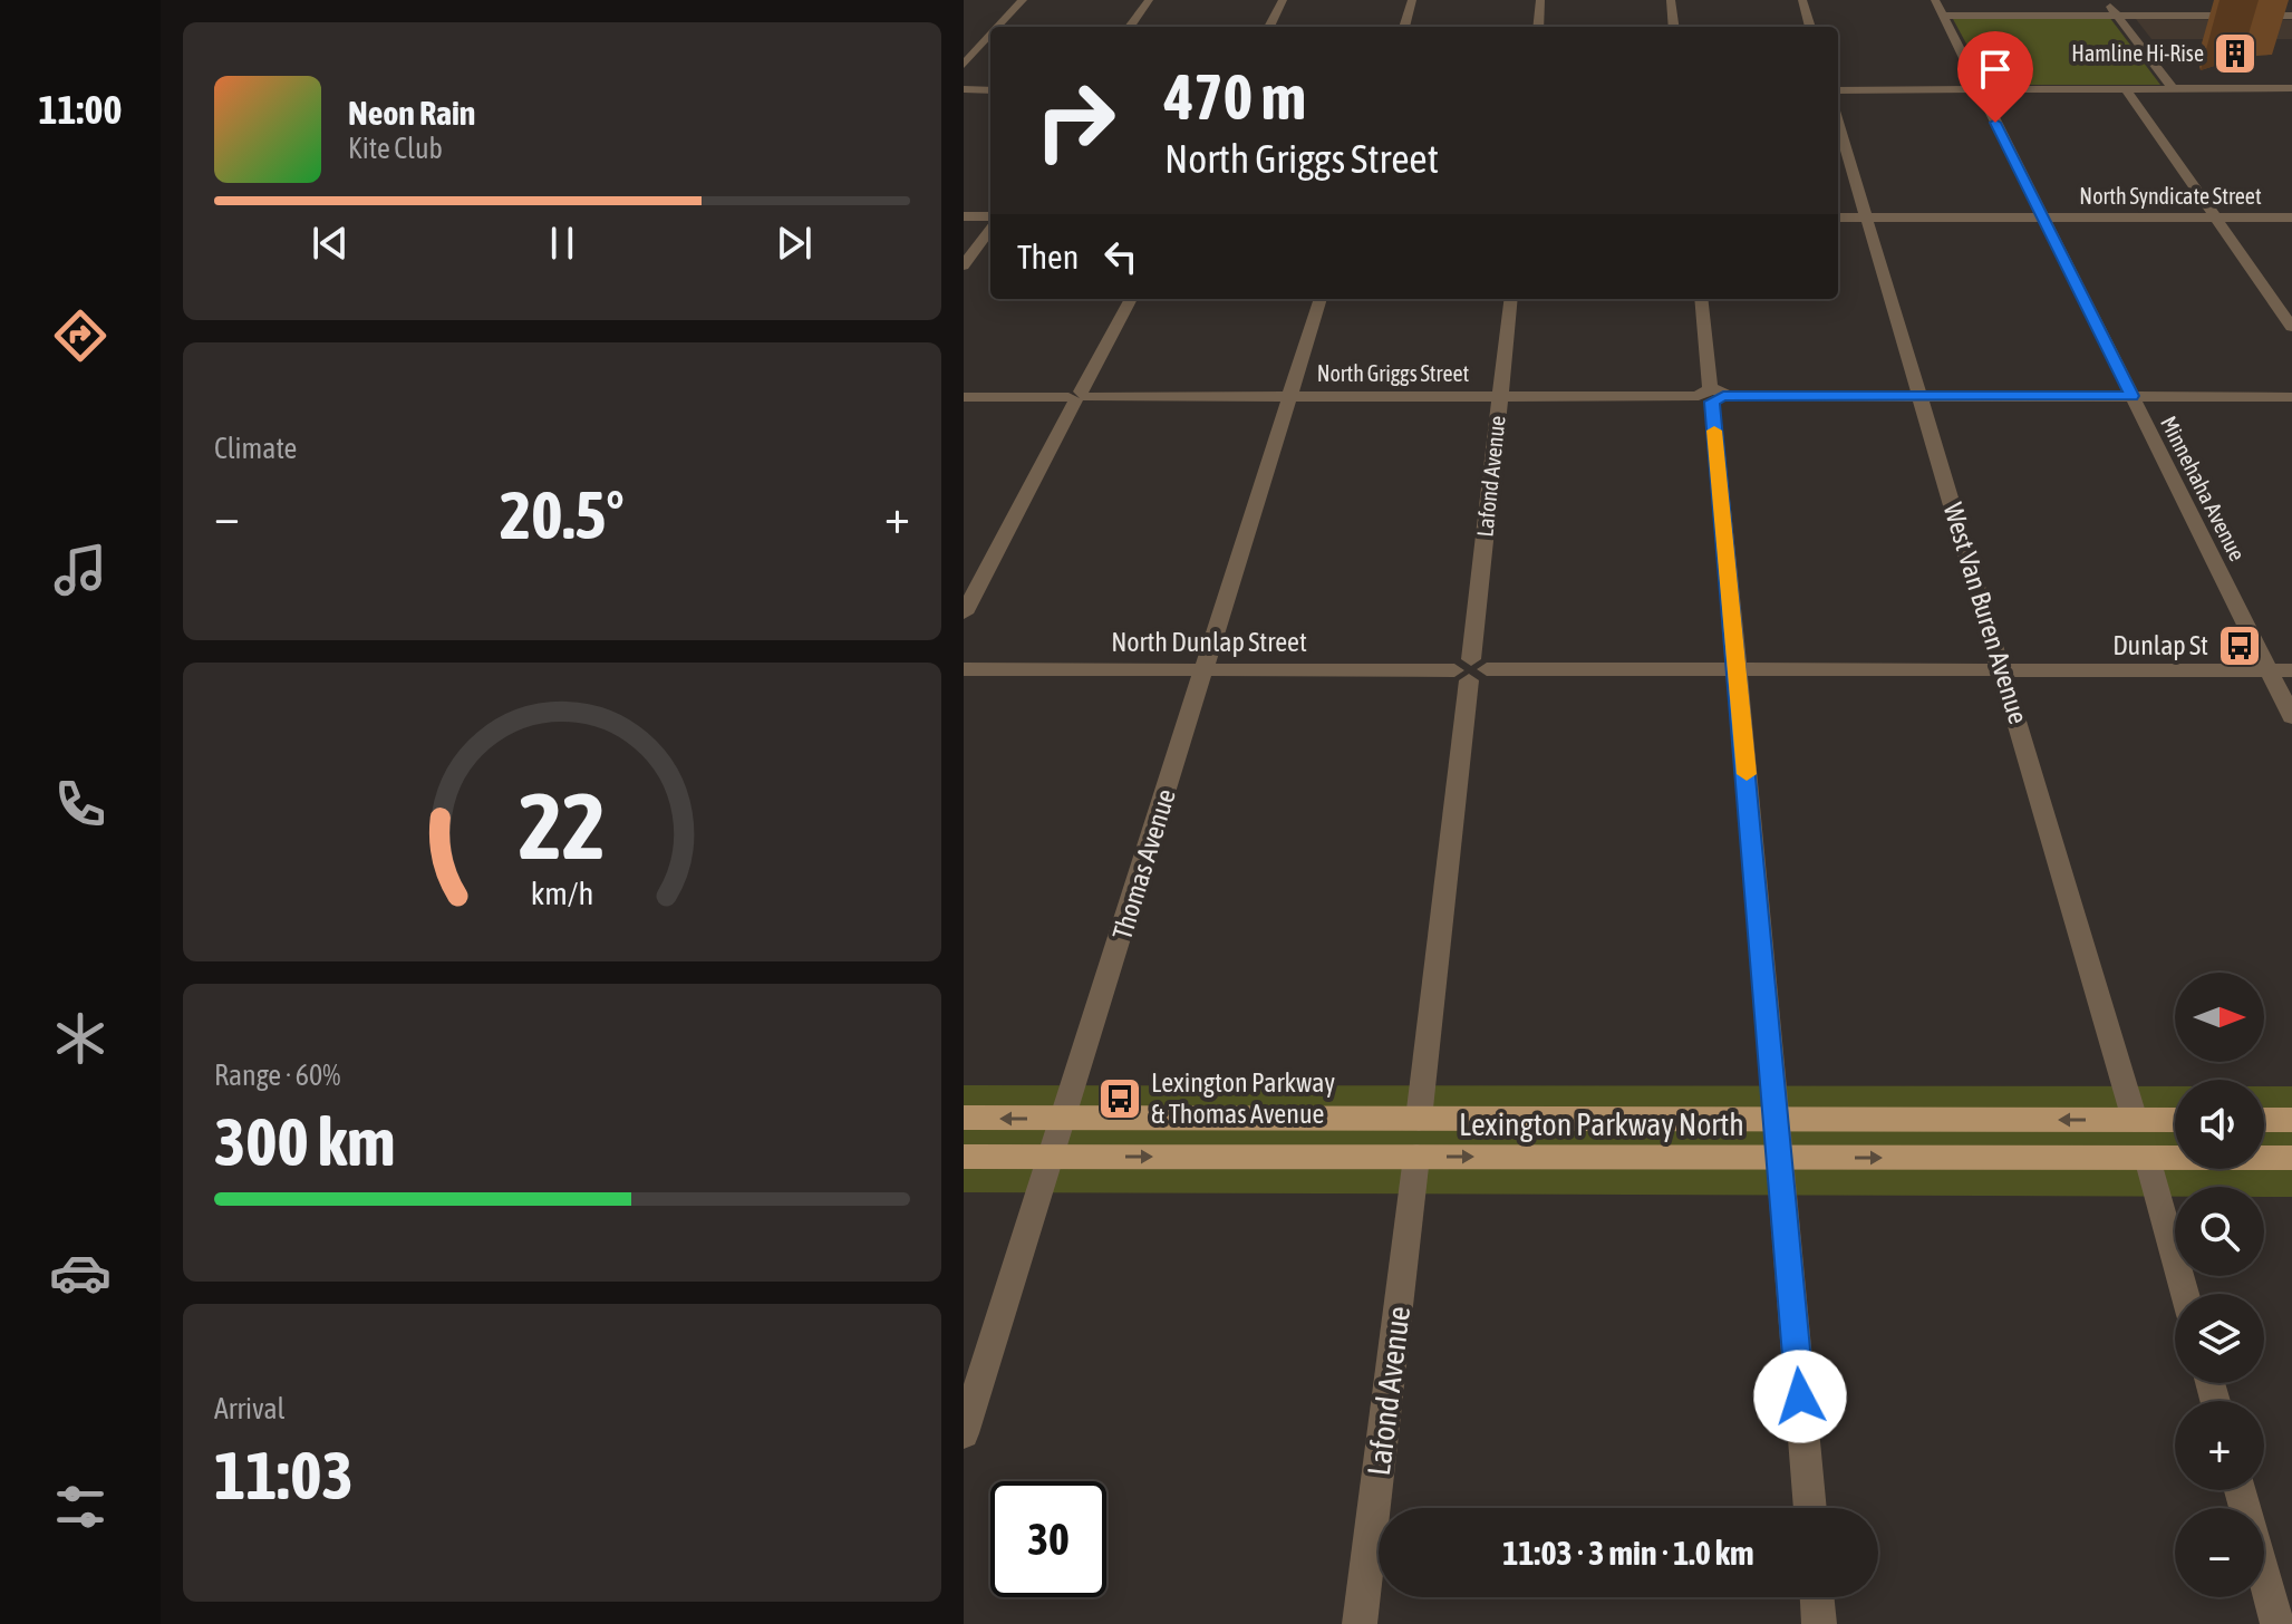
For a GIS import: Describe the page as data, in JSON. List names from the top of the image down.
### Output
{
  "streets": {
    "main road": ["Lexington Parkway North"],
    "street": [
      "North Syndicate Street",
      "North Griggs Street",
      "Lafond Avenue",
      "Minnehaha Avenue",
      "West Van Buren Avenue",
      "North Dunlap Street",
      "Thomas Avenue"
    ]
  },
  "crossings": [
    ["North Syndicate Street", "Minnehaha Avenue"],
    ["North Syndicate Street", "West Van Buren Avenue"],
    ["North Griggs Street", "Lafond Avenue"],
    ["North Griggs Street", "Minnehaha Avenue"],
    ["North Griggs Street", "West Van Buren Avenue"],
    ["North Griggs Street", "Thomas Avenue"],
    ["Lafond Avenue", "North Dunlap Street"],
    ["Lafond Avenue", "Lexington Parkway North"],
    ["Minnehaha Avenue", "North Dunlap Street"],
    ["West Van Buren Avenue", "North Dunlap Street"],
    ["West Van Buren Avenue", "Lexington Parkway North"],
    ["North Dunlap Street", "Thomas Avenue"],
    ["Thomas Avenue", "Lexington Parkway North"]
  ],
  "places": {
    "building": ["Hamline Hi-Rise"],
    "bus stop": ["Dunlap St", "Lexington Parkway & Thomas Avenue"]
  },
  "north": "right",
  "page": {
    "tabs": "11:00",
    "turn": ["470 m", "North Griggs Street"],
    "song": ["Neon Rain", "Kite Club"],
    "then": "Then",
    "tile": [
      "Climate",
      ["Range · 60%", "300 km"],
      ["Arrival", "11:03"]
    ],
    "heat": ["−", "20.5°", "+"],
    "map_buttons": ["+", "−"],
    "limit": "30",
    "trip": "11:03 · 3 min · 1.0 km",
    "gauge": ["22", "km/h"]
  }
}
